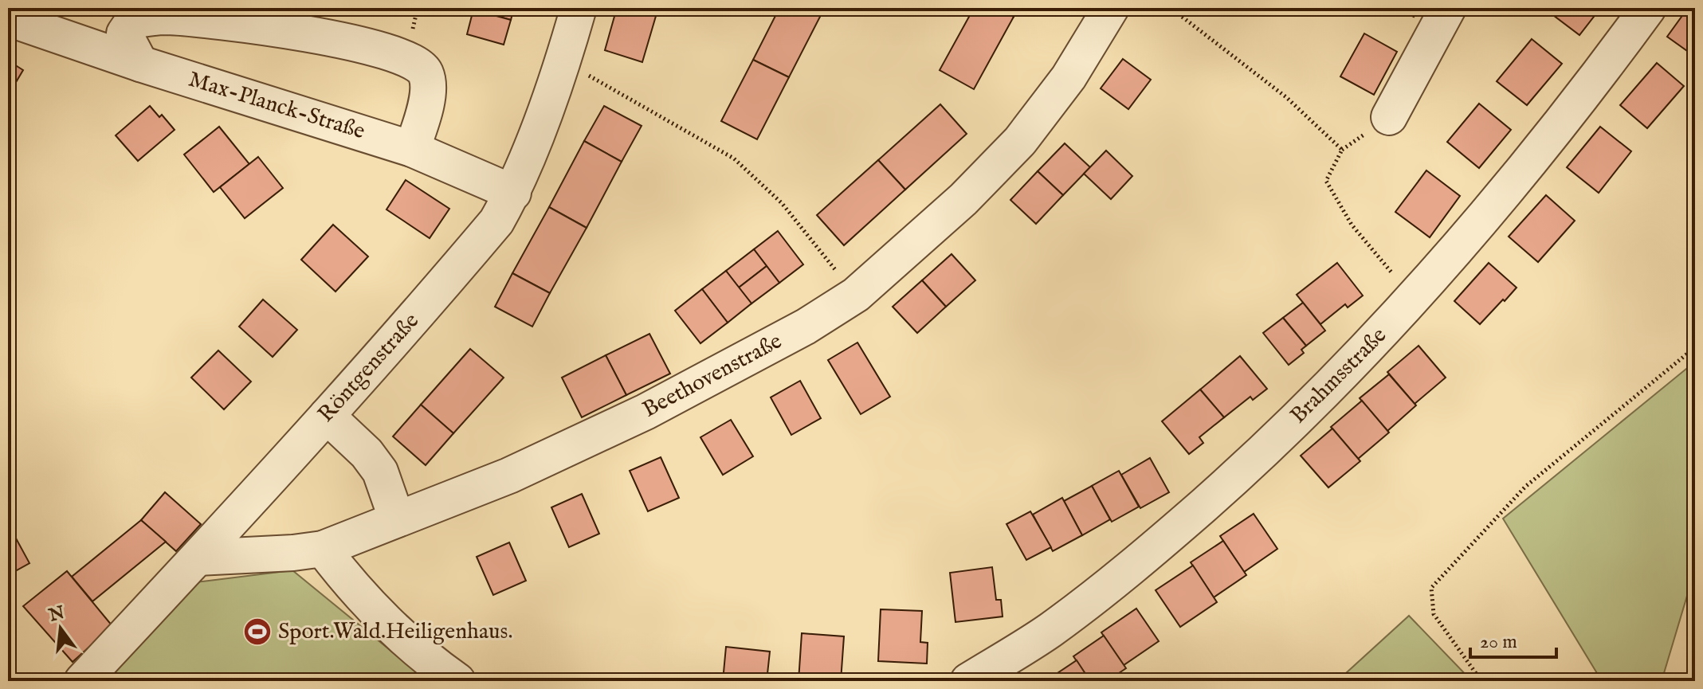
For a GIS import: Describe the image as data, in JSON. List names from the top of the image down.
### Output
{
  "streets": {
    "street": [
      "Max-Planck-Straße",
      "Röntgenstraße",
      "Beethovenstraße",
      "Brahmsstraße"
    ]
  },
  "crossings": [
    ["Max-Planck-Straße", "Röntgenstraße"],
    ["Röntgenstraße", "Beethovenstraße"]
  ],
  "places": {
    "sports": ["Sport.Wald.Heiligenhaus."]
  },
  "scale_bar": "20 m",
  "north": "top"
}
